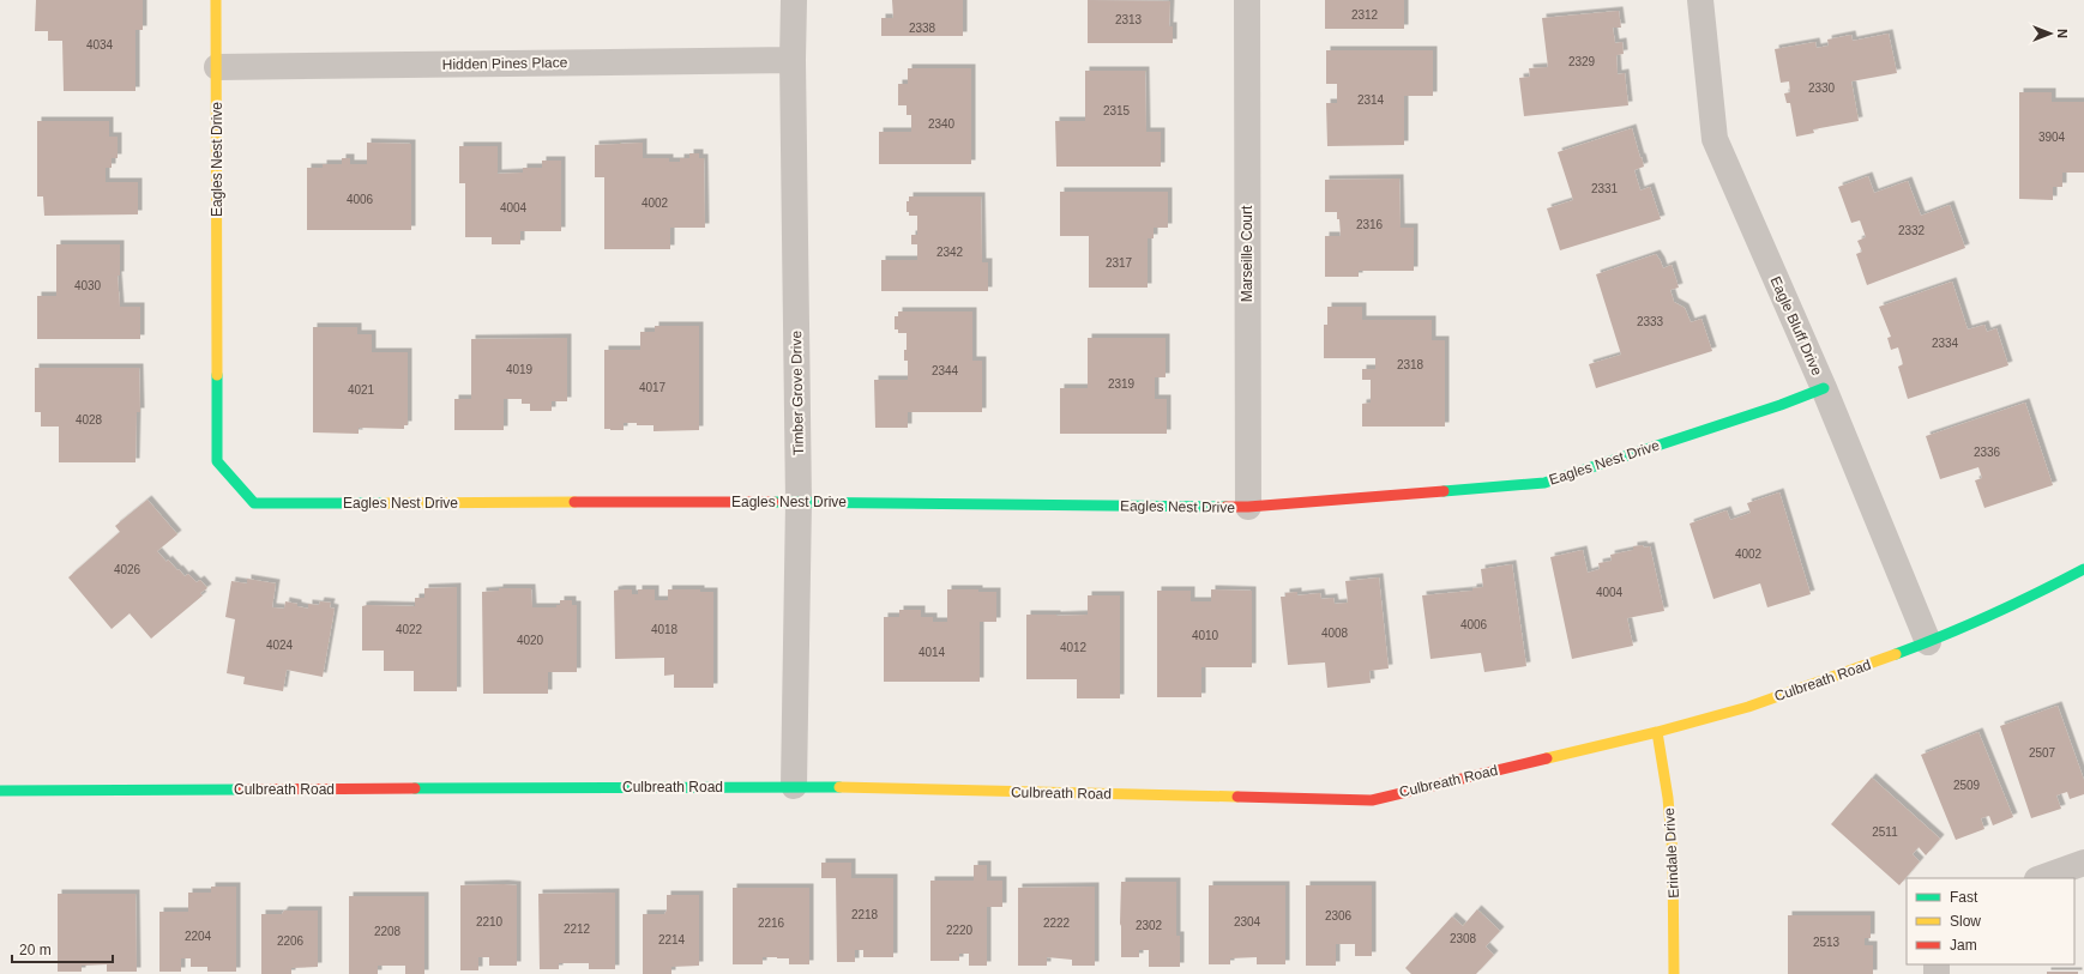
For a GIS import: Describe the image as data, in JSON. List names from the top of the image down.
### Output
{
  "streets": {
    "street": [
      "Hidden Pines Place",
      "Eagles Nest Drive",
      "Marseille Court",
      "Eagle Bluff Drive",
      "Timber Grove Drive",
      "Culbreath Road",
      "Erindale Drive"
    ]
  },
  "crossings": [
    ["Hidden Pines Place", "Eagles Nest Drive"],
    ["Hidden Pines Place", "Timber Grove Drive"],
    ["Eagles Nest Drive", "Marseille Court"],
    ["Eagles Nest Drive", "Eagle Bluff Drive"],
    ["Eagles Nest Drive", "Timber Grove Drive"],
    ["Eagle Bluff Drive", "Culbreath Road"],
    ["Timber Grove Drive", "Culbreath Road"],
    ["Culbreath Road", "Erindale Drive"]
  ],
  "house_numbers": [
    "2312",
    "2313",
    "2338",
    "4034",
    "2329",
    "2330",
    "2314",
    "2315",
    "2340",
    "3904",
    "2331",
    "4006",
    "4002",
    "4004",
    "2316",
    "2332",
    "2342",
    "2317",
    "4030",
    "2333",
    "2334",
    "2318",
    "4019",
    "2344",
    "2319",
    "4017",
    "4021",
    "4028",
    "2336",
    "4002",
    "4026",
    "4004",
    "4006",
    "4022",
    "4018",
    "4008",
    "4010",
    "4020",
    "4024",
    "4012",
    "4014",
    "2507",
    "2509",
    "2511",
    "2218",
    "2306",
    "2210",
    "2304",
    "2216",
    "2222",
    "2302",
    "2212",
    "2220",
    "2208",
    "2204",
    "2308",
    "2214",
    "2206",
    "2513"
  ],
  "legend": ["Fast", "Slow", "Jam"],
  "scale_bar": "20 m",
  "north": "right"
}
